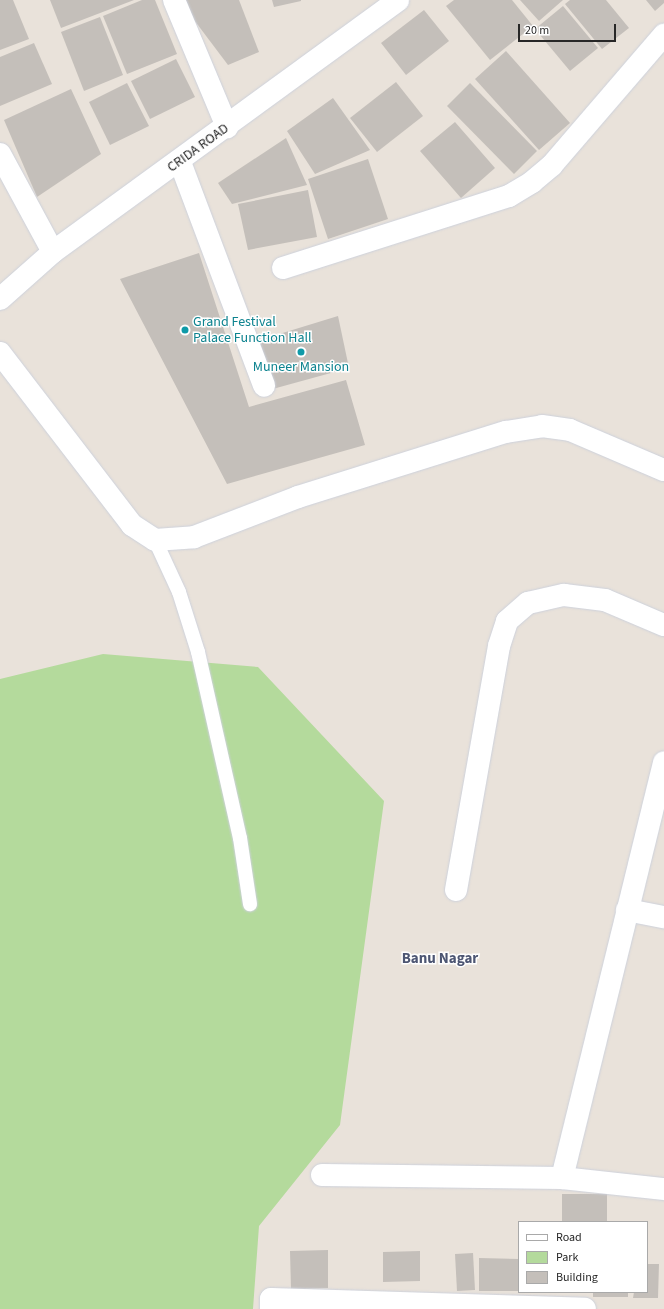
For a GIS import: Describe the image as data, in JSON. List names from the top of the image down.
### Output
{
  "streets": {
    "street": ["CRIDA ROAD"]
  },
  "districts": ["Banu Nagar"],
  "places": ["Grand Festival Palace Function Hall", "Muneer Mansion"],
  "legend": ["Road", "Park", "Building"],
  "scale_bar": "20 m"
}
